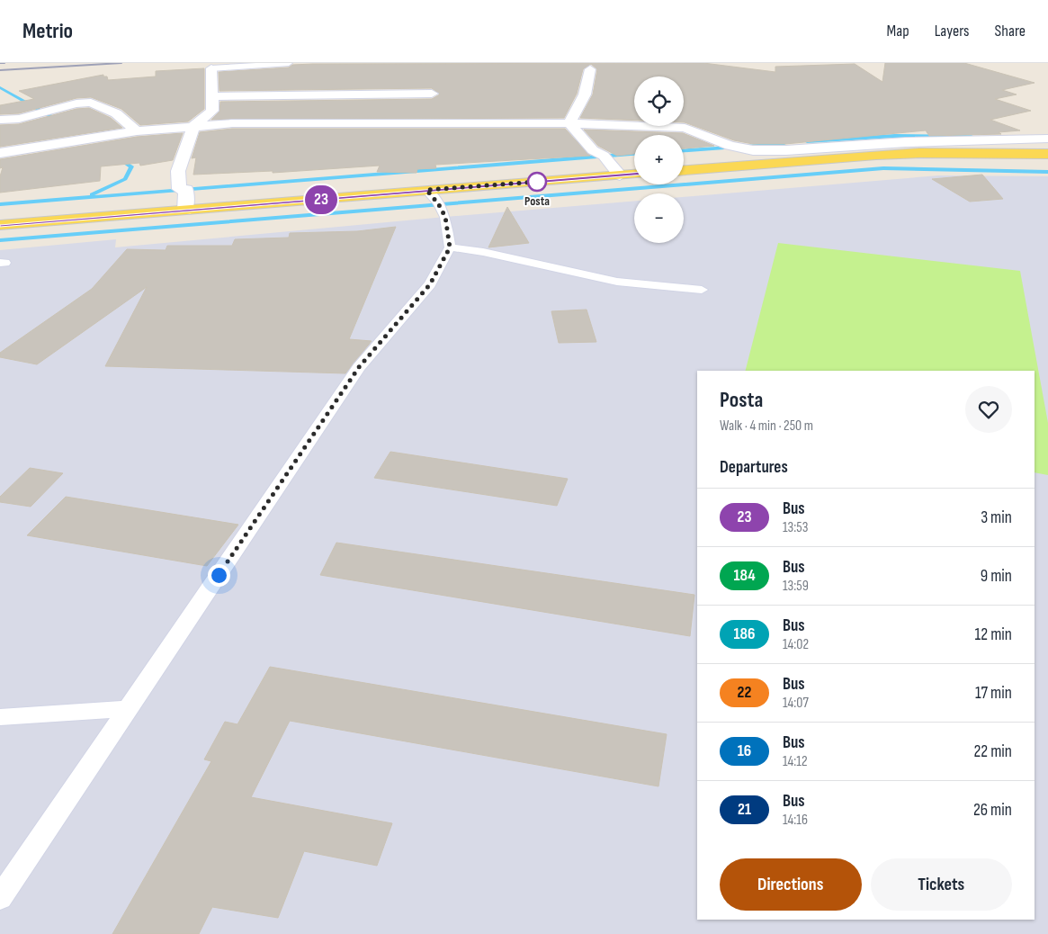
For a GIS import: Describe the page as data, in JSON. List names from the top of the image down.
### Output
{
  "places": ["Posta"],
  "lines": ["bus line 23"],
  "page": {
    "header": "Metrio",
    "nav": ["Map", "Layers", "Share"],
    "on_map": "23",
    "map_buttons": ["+", "−"],
    "heading": [
      ["Posta", "Walk · 4 min · 250 m"],
      "Departures"
    ],
    "list": [
      {
        "mark": "23",
        "name": "Bus",
        "note": "13:53",
        "value": "3 min"
      },
      {
        "mark": "184",
        "name": "Bus",
        "note": "13:59",
        "value": "9 min"
      },
      {
        "mark": "186",
        "name": "Bus",
        "note": "14:02",
        "value": "12 min"
      },
      {
        "mark": "22",
        "name": "Bus",
        "note": "14:07",
        "value": "17 min"
      },
      {
        "mark": "16",
        "name": "Bus",
        "note": "14:12",
        "value": "22 min"
      },
      {
        "mark": "21",
        "name": "Bus",
        "note": "14:16",
        "value": "26 min"
      }
    ],
    "buttons": ["Directions", "Tickets"]
  }
}
